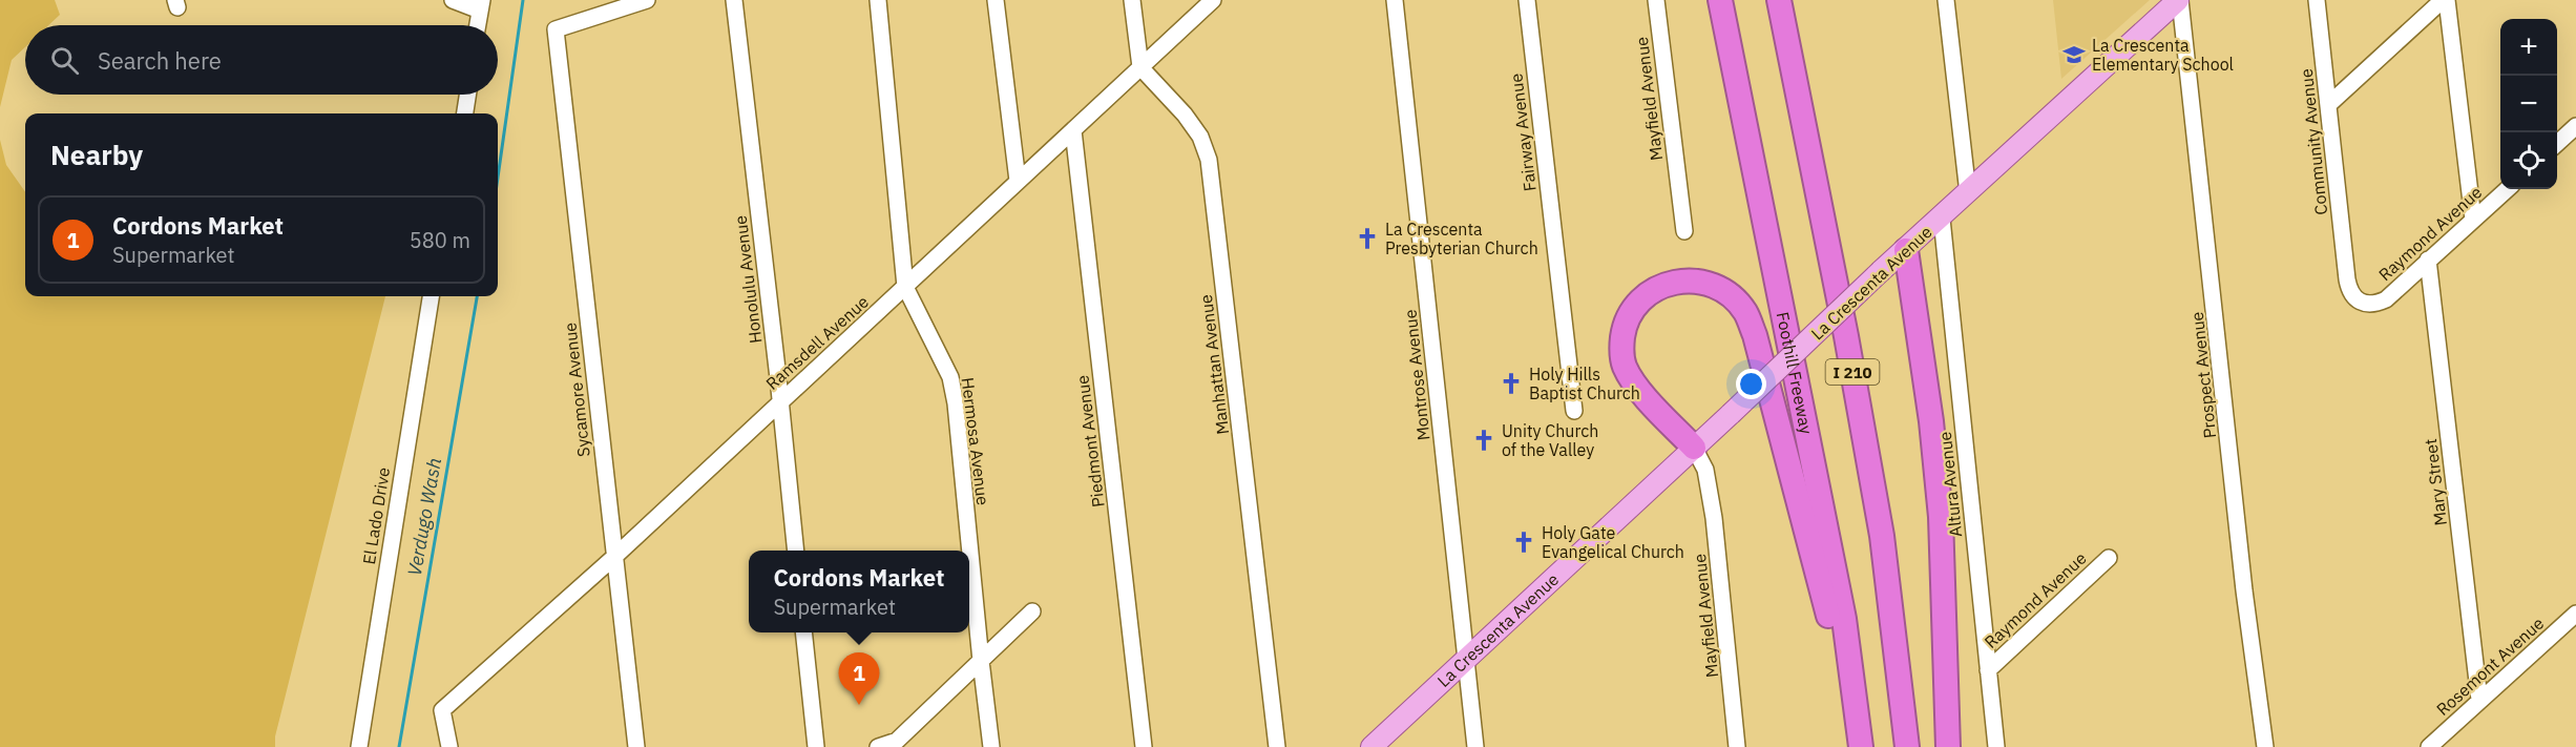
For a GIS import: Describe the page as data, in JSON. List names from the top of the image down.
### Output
{
  "streets": {
    "highway": ["I 210", "Foothill Freeway"],
    "main road": ["La Crescenta Avenue"],
    "street": [
      "Mayfield Avenue",
      "Fairway Avenue",
      "Community Avenue",
      "Raymond Avenue",
      "Honolulu Avenue",
      "Ramsdell Avenue",
      "Manhattan Avenue",
      "Montrose Avenue",
      "Prospect Avenue",
      "Sycamore Avenue",
      "Hermosa Avenue",
      "Piedmont Avenue",
      "Mary Street",
      "Altura Avenue",
      "El Lado Drive",
      "Rosemont Avenue"
    ]
  },
  "crossings": [
    ["Mayfield Avenue", "La Crescenta Avenue"],
    ["Community Avenue", "Raymond Avenue"],
    ["Raymond Avenue", "Mary Street"],
    ["Raymond Avenue", "Altura Avenue"],
    ["Honolulu Avenue", "Ramsdell Avenue"],
    ["La Crescenta Avenue", "Montrose Avenue"],
    ["La Crescenta Avenue", "Prospect Avenue"],
    ["La Crescenta Avenue", "Altura Avenue"],
    ["Ramsdell Avenue", "Manhattan Avenue"],
    ["Ramsdell Avenue", "Sycamore Avenue"],
    ["Ramsdell Avenue", "Hermosa Avenue"],
    ["Ramsdell Avenue", "Piedmont Avenue"],
    ["Mary Street", "Rosemont Avenue"]
  ],
  "water": ["Verdugo Wash"],
  "places": {
    "school or university": ["La Crescenta Elementary School"],
    "church": [
      "La Crescenta Presbyterian Church",
      "Holy Hills Baptist Church",
      "Unity Church of the Valley",
      "Holy Gate Evangelical Church"
    ]
  },
  "page": {
    "map_buttons": ["+", "−"],
    "search": "Search here",
    "heading": "Nearby",
    "list": [
      {
        "mark": "1",
        "name": "Cordons Market",
        "note": "Supermarket",
        "value": "580 m"
      }
    ],
    "popup": ["Cordons Market", "Supermarket"],
    "pins": "1"
  }
}
